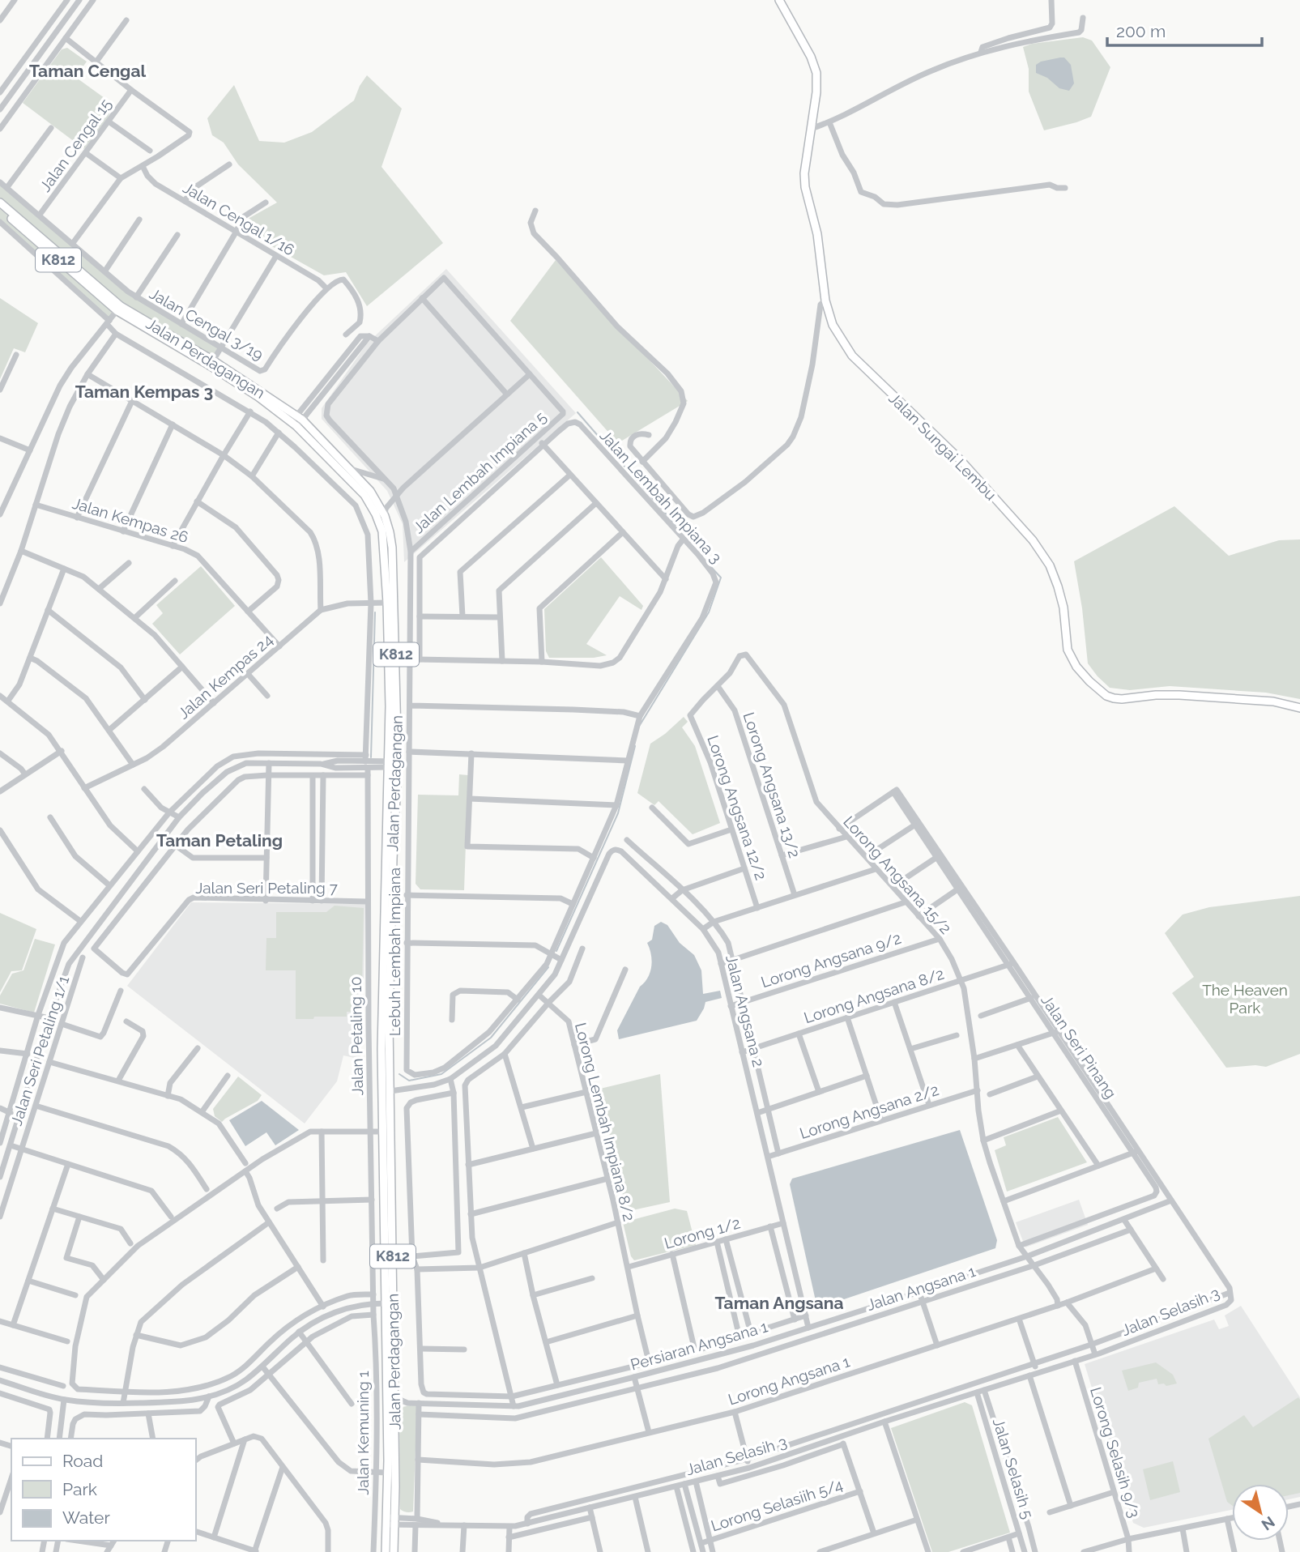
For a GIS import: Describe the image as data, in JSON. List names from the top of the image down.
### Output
{
  "streets": {
    "main road": ["K812", "Jalan Perdagangan", "Jalan Sungai Lembu"],
    "street": [
      "Jalan Cengal 15",
      "Jalan Cengal 1/16",
      "Jalan Cengal 3/19",
      "Jalan Lembah Impiana 5",
      "Jalan Lembah Impiana 3",
      "Jalan Kempas 26",
      "Jalan Kempas 24",
      "Lorong Angsana 13/2",
      "Lorong Angsana 12/2",
      "Lorong Angsana 15/2",
      "Jalan Seri Petaling 7",
      "Lebuh Lembah Impiana",
      "Lorong Angsana 9/2",
      "Lorong Angsana 8/2",
      "Jalan Angsana 2",
      "Jalan Petaling 10",
      "Jalan Seri Pinang",
      "Jalan Seri Petaling 1/1",
      "Lorong Angsana 2/2",
      "Lorong Lembah Impiana 8/2",
      "Lorong 1/2",
      "Jalan Angsana 1",
      "Jalan Selasih 3",
      "Persiaran Angsana 1",
      "Lorong Angsana 1",
      "Jalan Kemuning 1",
      "Lorong Selasih 9/3",
      "Jalan Selasih 5",
      "Lorong Selasiih 5/4"
    ]
  },
  "crossings": [
    ["Jalan Cengal 15", "Jalan Cengal 3/19"],
    ["Jalan Cengal 1/16", "Jalan Cengal 3/19"],
    ["Jalan Perdagangan", "Jalan Kempas 24"],
    ["Jalan Perdagangan", "Jalan Angsana 2"],
    ["Jalan Perdagangan", "Jalan Selasih 3"],
    ["Jalan Perdagangan", "Persiaran Angsana 1"],
    ["Jalan Lembah Impiana 5", "Jalan Lembah Impiana 3"],
    ["Jalan Lembah Impiana 5", "Lebuh Lembah Impiana"],
    ["Jalan Kempas 26", "Jalan Kempas 24"],
    ["Jalan Kempas 24", "Jalan Petaling 10"],
    ["Lorong Angsana 13/2", "Lorong Angsana 12/2"],
    ["Lorong Angsana 13/2", "Lorong Angsana 15/2"],
    ["Lorong Angsana 12/2", "Lorong Angsana 15/2"],
    ["Lorong Angsana 15/2", "Lorong Angsana 9/2"],
    ["Lorong Angsana 15/2", "Lorong Angsana 8/2"],
    ["Lorong Angsana 15/2", "Jalan Seri Pinang"],
    ["Lorong Angsana 15/2", "Lorong Angsana 2/2"],
    ["Lorong Angsana 15/2", "Jalan Angsana 1"],
    ["Lorong Angsana 15/2", "Persiaran Angsana 1"],
    ["Lorong Angsana 15/2", "Lorong Angsana 1"],
    ["Jalan Seri Petaling 7", "Jalan Petaling 10"],
    ["Lorong Angsana 9/2", "Jalan Angsana 2"],
    ["Lorong Angsana 8/2", "Jalan Angsana 2"],
    ["Lorong Angsana 8/2", "Jalan Seri Pinang"],
    ["Jalan Angsana 2", "Lorong Angsana 2/2"],
    ["Jalan Angsana 2", "Lorong Lembah Impiana 8/2"],
    ["Jalan Angsana 2", "Lorong 1/2"],
    ["Jalan Angsana 2", "Persiaran Angsana 1"],
    ["Jalan Petaling 10", "Jalan Kemuning 1"],
    ["Jalan Seri Pinang", "Jalan Selasih 3"],
    ["Jalan Seri Pinang", "Persiaran Angsana 1"],
    ["Lorong Lembah Impiana 8/2", "Lorong 1/2"],
    ["Jalan Selasih 3", "Lorong Selasih 9/3"],
    ["Jalan Selasih 3", "Jalan Selasih 5"]
  ],
  "districts": [
    "Taman Cengal",
    "Taman Kempas 3",
    "Taman Petaling",
    "Taman Angsana"
  ],
  "parks": ["The Heaven Park"],
  "legend": ["Road", "Park", "Water"],
  "scale_bar": "200 m",
  "north": "bottom right"
}
